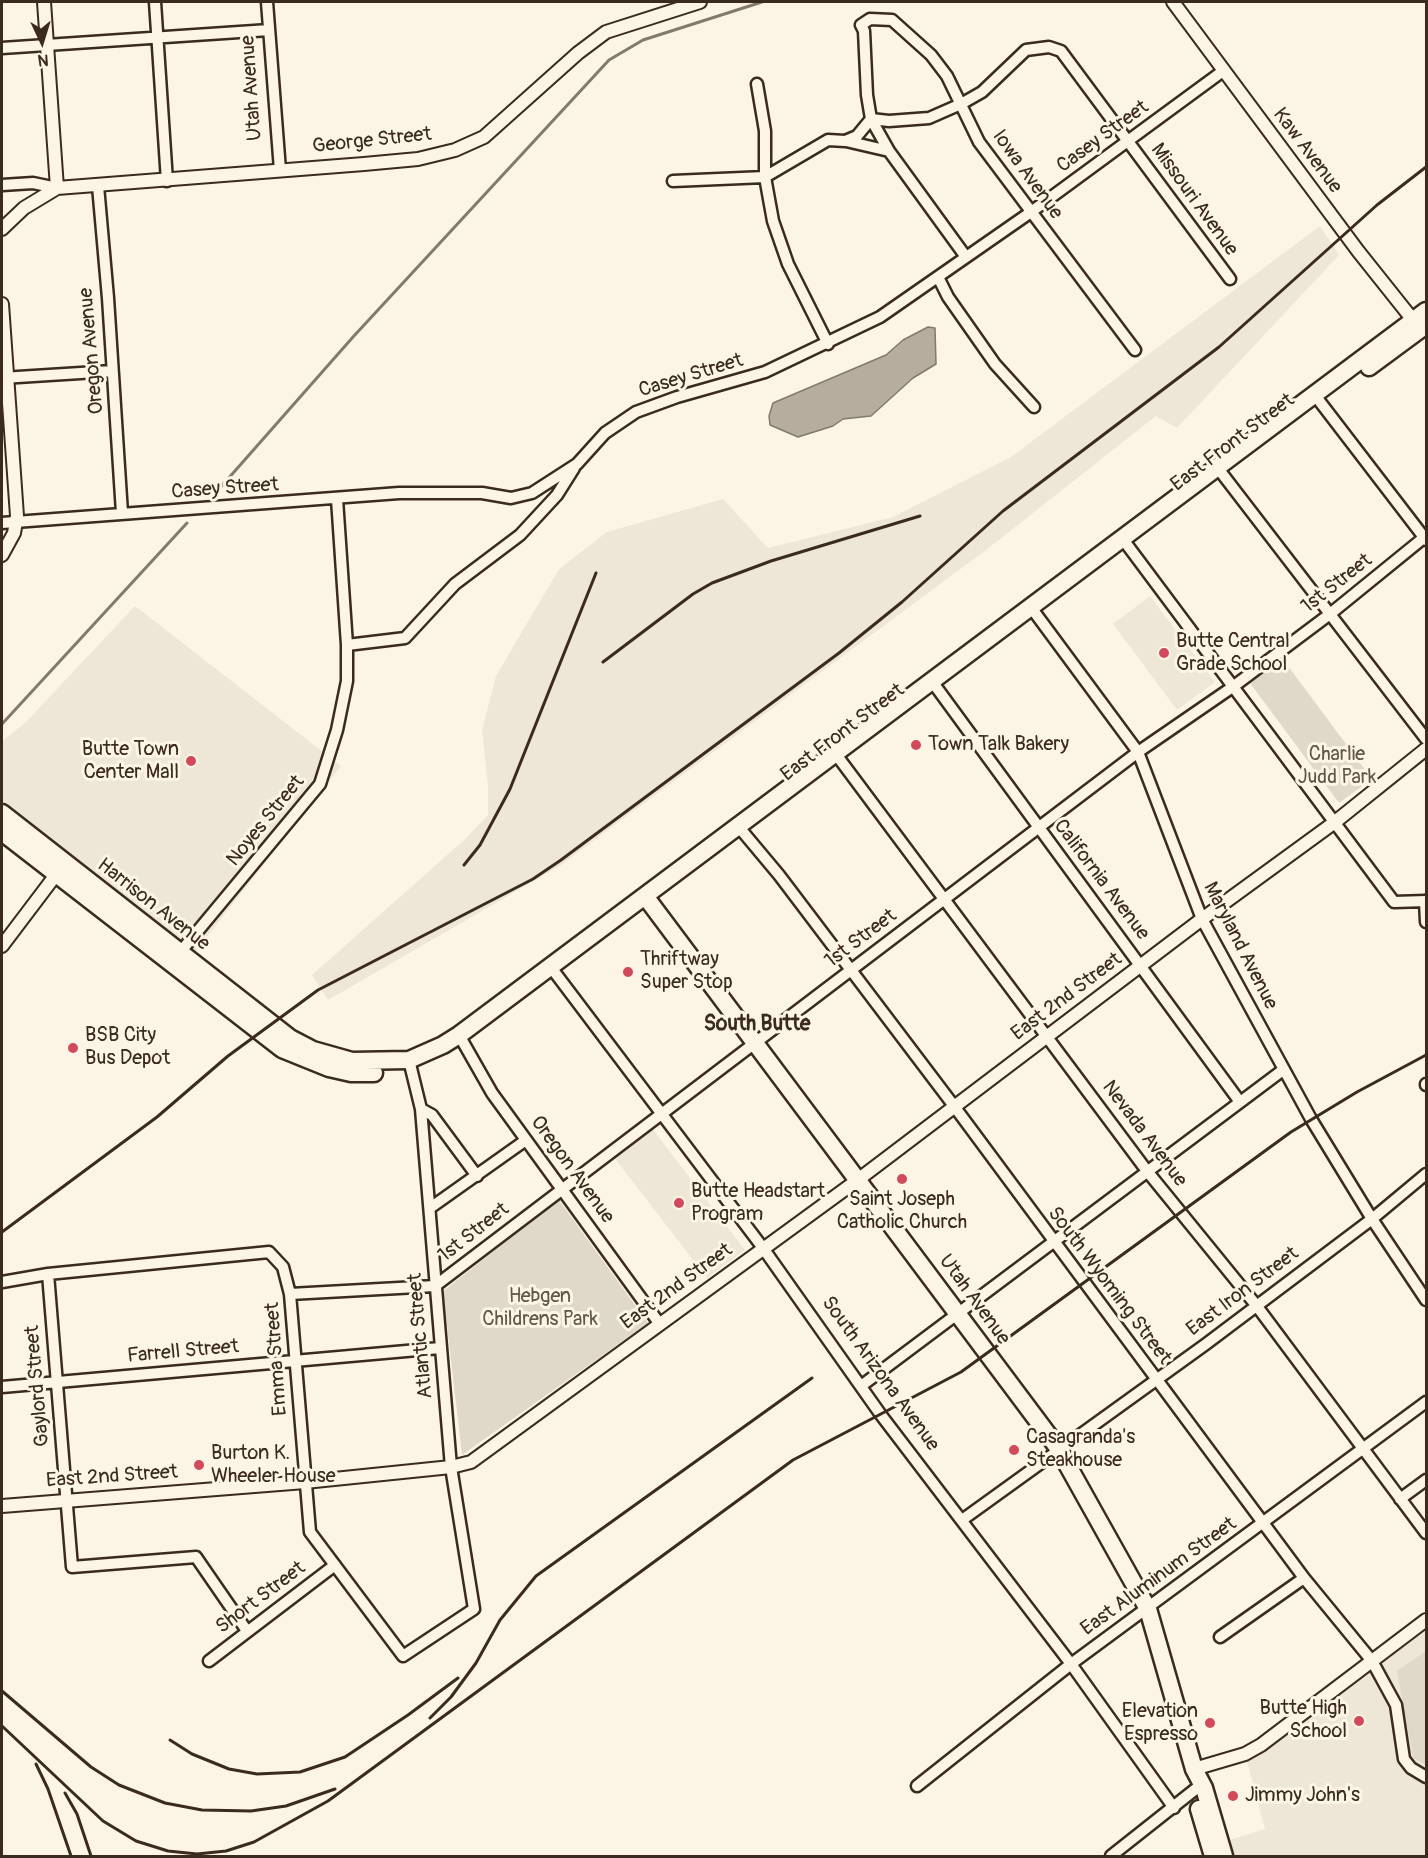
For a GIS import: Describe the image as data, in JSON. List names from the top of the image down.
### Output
{
  "streets": {
    "main road": ["Utah Avenue", "East Front Street", "Harrison Avenue"],
    "street": [
      "Casey Street",
      "George Street",
      "Kaw Avenue",
      "Iowa Avenue",
      "Missouri Avenue",
      "Oregon Avenue",
      "1st Street",
      "Noyes Street",
      "California Avenue",
      "Maryland Avenue",
      "East 2nd Street",
      "Nevada Avenue",
      "South Wyoming Street",
      "East Iron Street",
      "Atlantic Street",
      "Farrell Street",
      "Emma Street",
      "South Arizona Avenue",
      "Gaylord Street",
      "East Aluminum Street",
      "Short Street"
    ]
  },
  "crossings": [
    ["Utah Avenue", "George Street"],
    ["Utah Avenue", "East Front Street"],
    ["Utah Avenue", "1st Street"],
    ["Utah Avenue", "East 2nd Street"],
    ["Utah Avenue", "East Iron Street"],
    ["Utah Avenue", "East Aluminum Street"],
    ["Casey Street", "Kaw Avenue"],
    ["Casey Street", "Iowa Avenue"],
    ["Casey Street", "Missouri Avenue"],
    ["Casey Street", "Oregon Avenue"],
    ["Casey Street", "Noyes Street"],
    ["George Street", "Oregon Avenue"],
    ["Kaw Avenue", "East Front Street"],
    ["Iowa Avenue", "Missouri Avenue"],
    ["Oregon Avenue", "East Front Street"],
    ["Oregon Avenue", "1st Street"],
    ["Oregon Avenue", "East 2nd Street"],
    ["East Front Street", "California Avenue"],
    ["East Front Street", "Harrison Avenue"],
    ["East Front Street", "Maryland Avenue"],
    ["East Front Street", "Nevada Avenue"],
    ["East Front Street", "South Wyoming Street"],
    ["East Front Street", "Atlantic Street"],
    ["East Front Street", "South Arizona Avenue"],
    ["1st Street", "California Avenue"],
    ["1st Street", "Maryland Avenue"],
    ["1st Street", "Nevada Avenue"],
    ["1st Street", "South Wyoming Street"],
    ["1st Street", "Atlantic Street"],
    ["1st Street", "Emma Street"],
    ["1st Street", "South Arizona Avenue"],
    ["Noyes Street", "Harrison Avenue"],
    ["California Avenue", "East 2nd Street"],
    ["Maryland Avenue", "East 2nd Street"],
    ["Maryland Avenue", "East Iron Street"],
    ["East 2nd Street", "Nevada Avenue"],
    ["East 2nd Street", "South Wyoming Street"],
    ["East 2nd Street", "Atlantic Street"],
    ["East 2nd Street", "Emma Street"],
    ["East 2nd Street", "South Arizona Avenue"],
    ["East 2nd Street", "Gaylord Street"],
    ["Nevada Avenue", "East Iron Street"],
    ["Nevada Avenue", "East Aluminum Street"],
    ["South Wyoming Street", "East Iron Street"],
    ["South Wyoming Street", "East Aluminum Street"],
    ["East Iron Street", "South Arizona Avenue"],
    ["Atlantic Street", "Farrell Street"],
    ["Atlantic Street", "Emma Street"],
    ["Farrell Street", "Emma Street"],
    ["Farrell Street", "Gaylord Street"],
    ["Emma Street", "Gaylord Street"],
    ["Emma Street", "Short Street"],
    ["South Arizona Avenue", "East Aluminum Street"],
    ["Gaylord Street", "Short Street"]
  ],
  "districts": ["South Butte"],
  "parks": ["Charlie Judd Park", "Hebgen Childrens Park"],
  "places": [
    "Butte Central Grade School",
    "Town Talk Bakery",
    "Butte Town Center Mall",
    "Thriftway Super Stop",
    "BSB City Bus Depot",
    "Saint Joseph Catholic Church",
    "Butte Headstart Program",
    "Casagranda's Steakhouse",
    "Burton K. Wheeler House",
    "Butte High School",
    "Elevation Espresso",
    "Jimmy John's"
  ],
  "north": "bottom"
}
